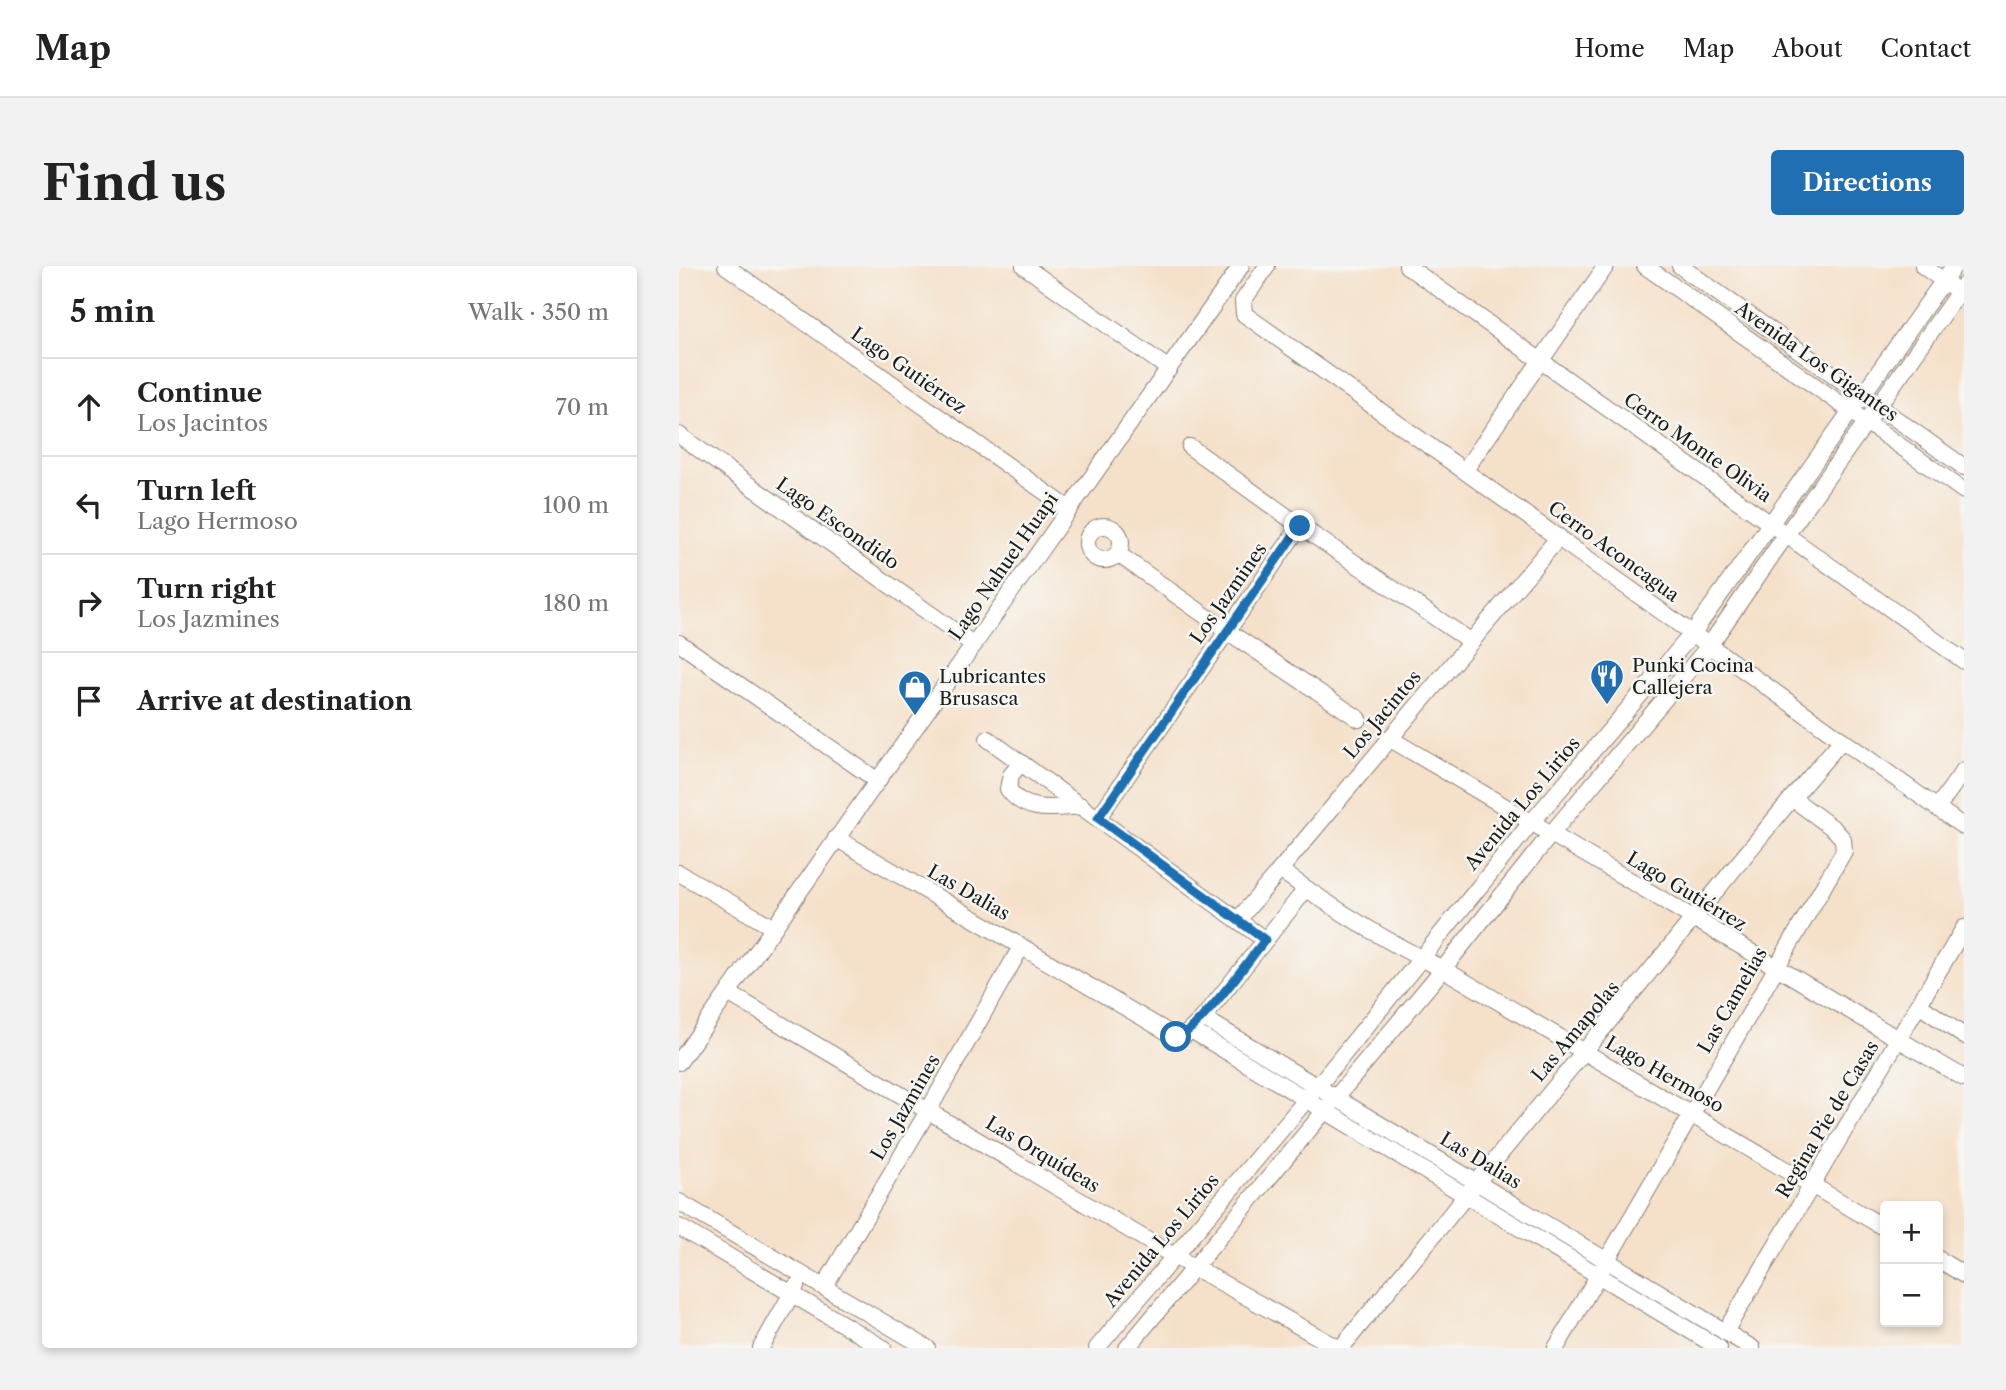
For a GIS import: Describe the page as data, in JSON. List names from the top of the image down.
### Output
{
  "streets": {
    "street": [
      "Avenida Los Gigantes",
      "Lago Gutiérrez",
      "Cerro Monte Olivia",
      "Lago Escondido",
      "Cerro Aconcagua",
      "Lago Nahuel Huapi",
      "Los Jazmines",
      "Los Jacintos",
      "Avenida Los Lirios",
      "Las Dalias",
      "Las Camelias",
      "Las Amapolas",
      "Lago Hermoso",
      "Regina Pie de Casas",
      "Las Orquídeas"
    ]
  },
  "crossings": [
    ["Avenida Los Gigantes", "Avenida Los Lirios"],
    ["Lago Gutiérrez", "Lago Nahuel Huapi"],
    ["Lago Gutiérrez", "Los Jacintos"],
    ["Lago Gutiérrez", "Avenida Los Lirios"],
    ["Lago Gutiérrez", "Las Camelias"],
    ["Lago Gutiérrez", "Las Amapolas"],
    ["Lago Gutiérrez", "Regina Pie de Casas"],
    ["Cerro Monte Olivia", "Avenida Los Lirios"],
    ["Lago Escondido", "Lago Nahuel Huapi"],
    ["Cerro Aconcagua", "Los Jacintos"],
    ["Cerro Aconcagua", "Avenida Los Lirios"],
    ["Cerro Aconcagua", "Las Amapolas"],
    ["Lago Nahuel Huapi", "Las Dalias"],
    ["Lago Nahuel Huapi", "Las Orquídeas"],
    ["Los Jazmines", "Las Dalias"],
    ["Los Jazmines", "Las Orquídeas"],
    ["Los Jacintos", "Lago Hermoso"],
    ["Avenida Los Lirios", "Las Dalias"],
    ["Avenida Los Lirios", "Lago Hermoso"],
    ["Avenida Los Lirios", "Las Orquídeas"],
    ["Las Dalias", "Las Camelias"],
    ["Las Dalias", "Las Amapolas"],
    ["Las Dalias", "Regina Pie de Casas"],
    ["Las Camelias", "Las Amapolas"],
    ["Las Camelias", "Lago Hermoso"],
    ["Las Amapolas", "Lago Hermoso"],
    ["Las Amapolas", "Las Orquídeas"],
    ["Lago Hermoso", "Regina Pie de Casas"]
  ],
  "places": {
    "restaurant": ["Punki Cocina Callejera"],
    "shop": ["Lubricantes Brusasca"]
  },
  "page": {
    "header": "Map",
    "nav": [
      "Home",
      "Map",
      "About",
      "Contact"
    ],
    "buttons": "Directions",
    "title": "Find us",
    "heading": ["5 min", "Walk · 350 m"],
    "list": [
      ["Continue", "Los Jacintos", "70 m"],
      ["Turn left", "Lago Hermoso", "100 m"],
      ["Turn right", "Los Jazmines", "180 m"],
      "Arrive at destination"
    ],
    "map_buttons": ["+", "−"]
  }
}
